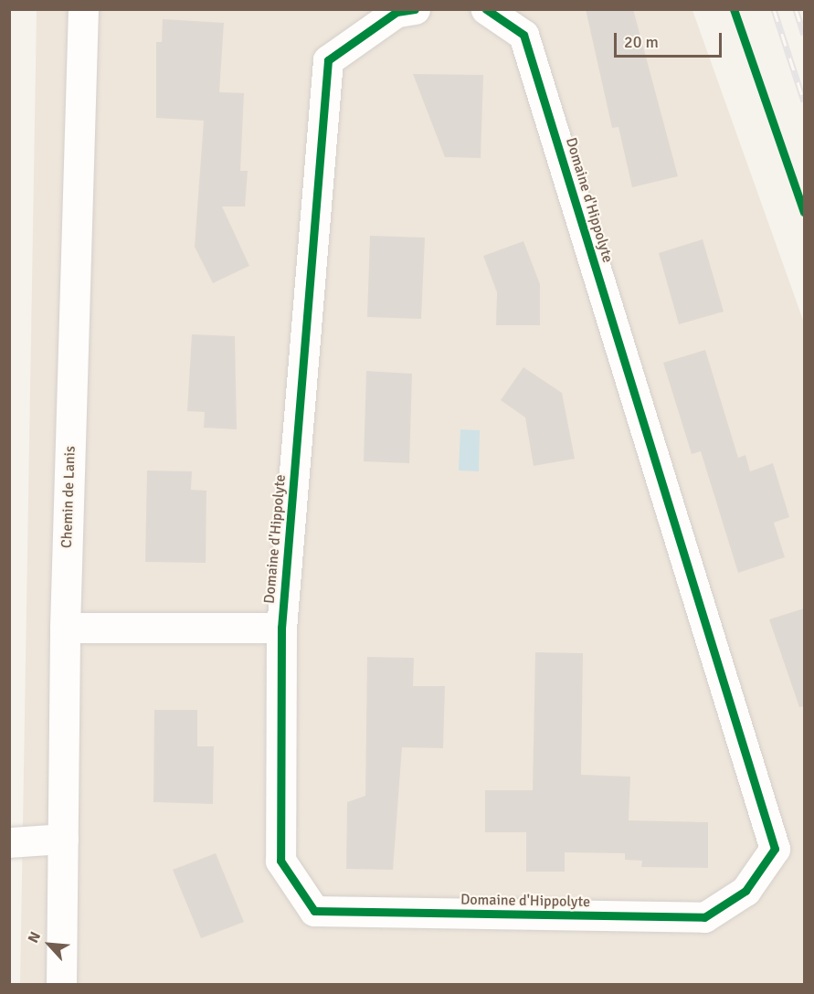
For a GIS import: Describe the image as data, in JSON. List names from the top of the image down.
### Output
{
  "streets": {
    "street": ["Domaine d'Hippolyte", "Chemin de Lanis"]
  },
  "scale_bar": "20 m",
  "north": "top left"
}
